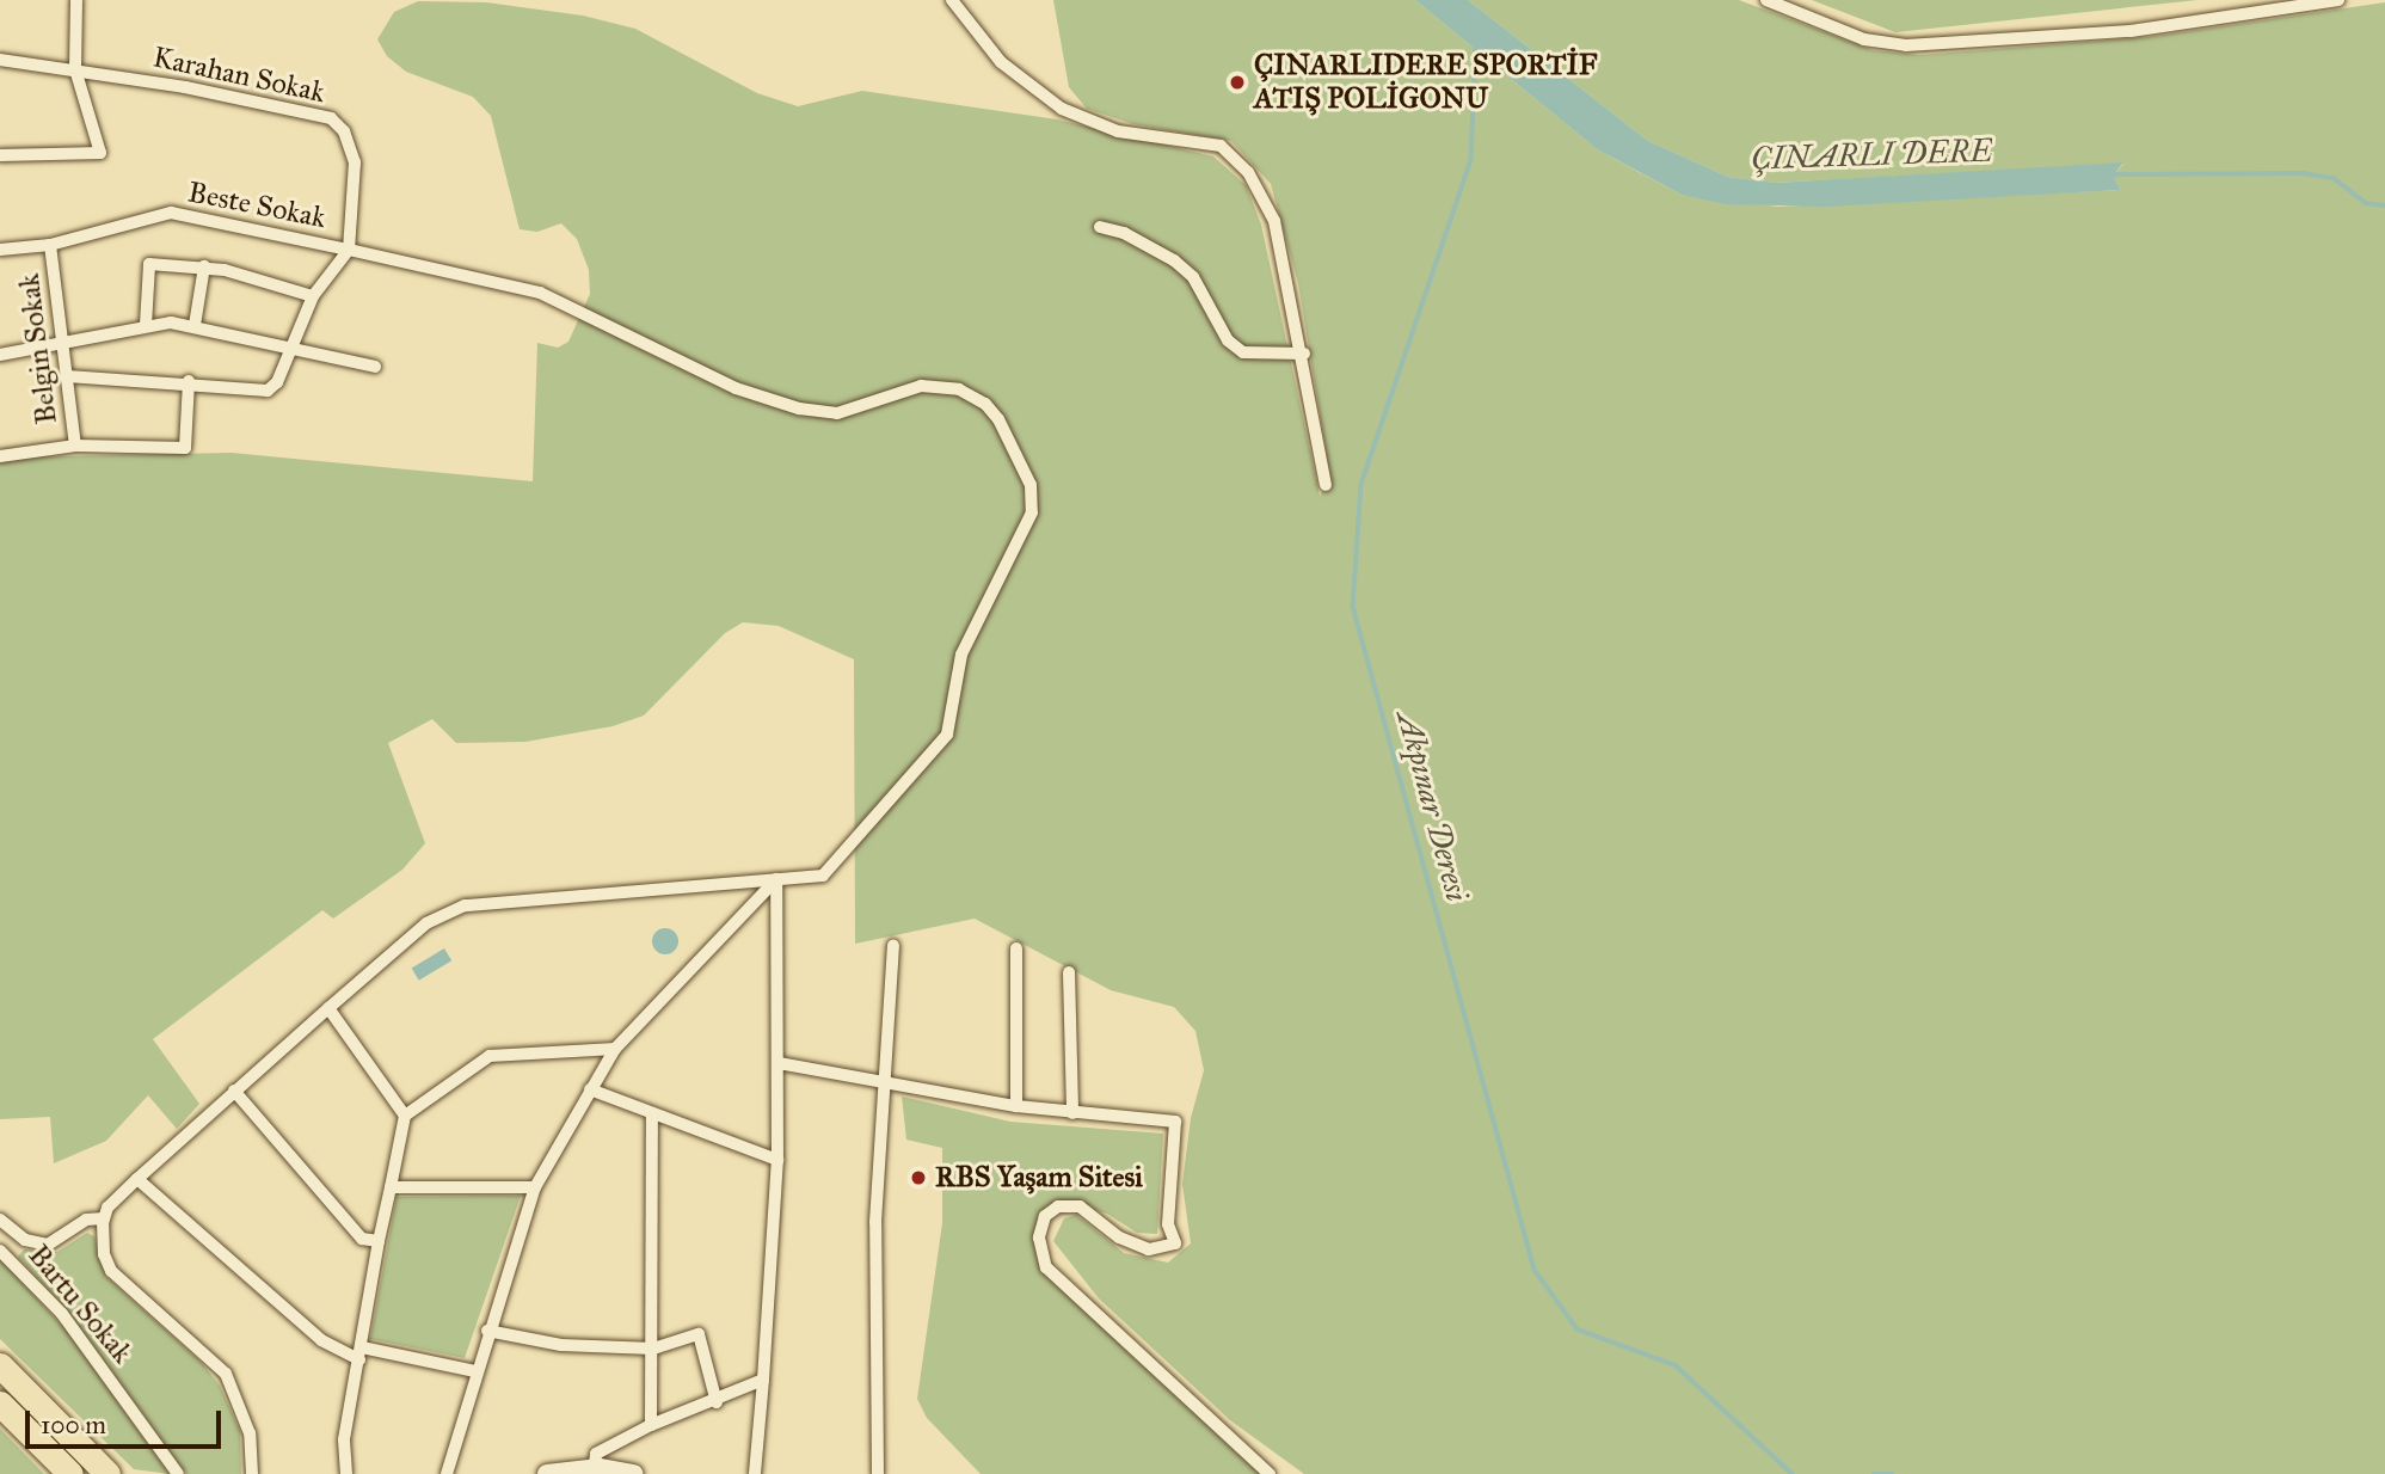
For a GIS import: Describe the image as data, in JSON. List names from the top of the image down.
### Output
{
  "streets": {
    "street": [
      "Karahan Sokak",
      "Beste Sokak",
      "Belgin Sokak",
      "Bartu Sokak"
    ]
  },
  "crossings": [
    ["Karahan Sokak", "Beste Sokak"],
    ["Beste Sokak", "Belgin Sokak"]
  ],
  "water": ["ÇINARLI DERE", "Akpınar Deresi"],
  "places": ["ÇINARLIDERE SPORTİF ATIŞ POLİGONU", "RBS Yaşam Sitesi"],
  "scale_bar": "100 m"
}
